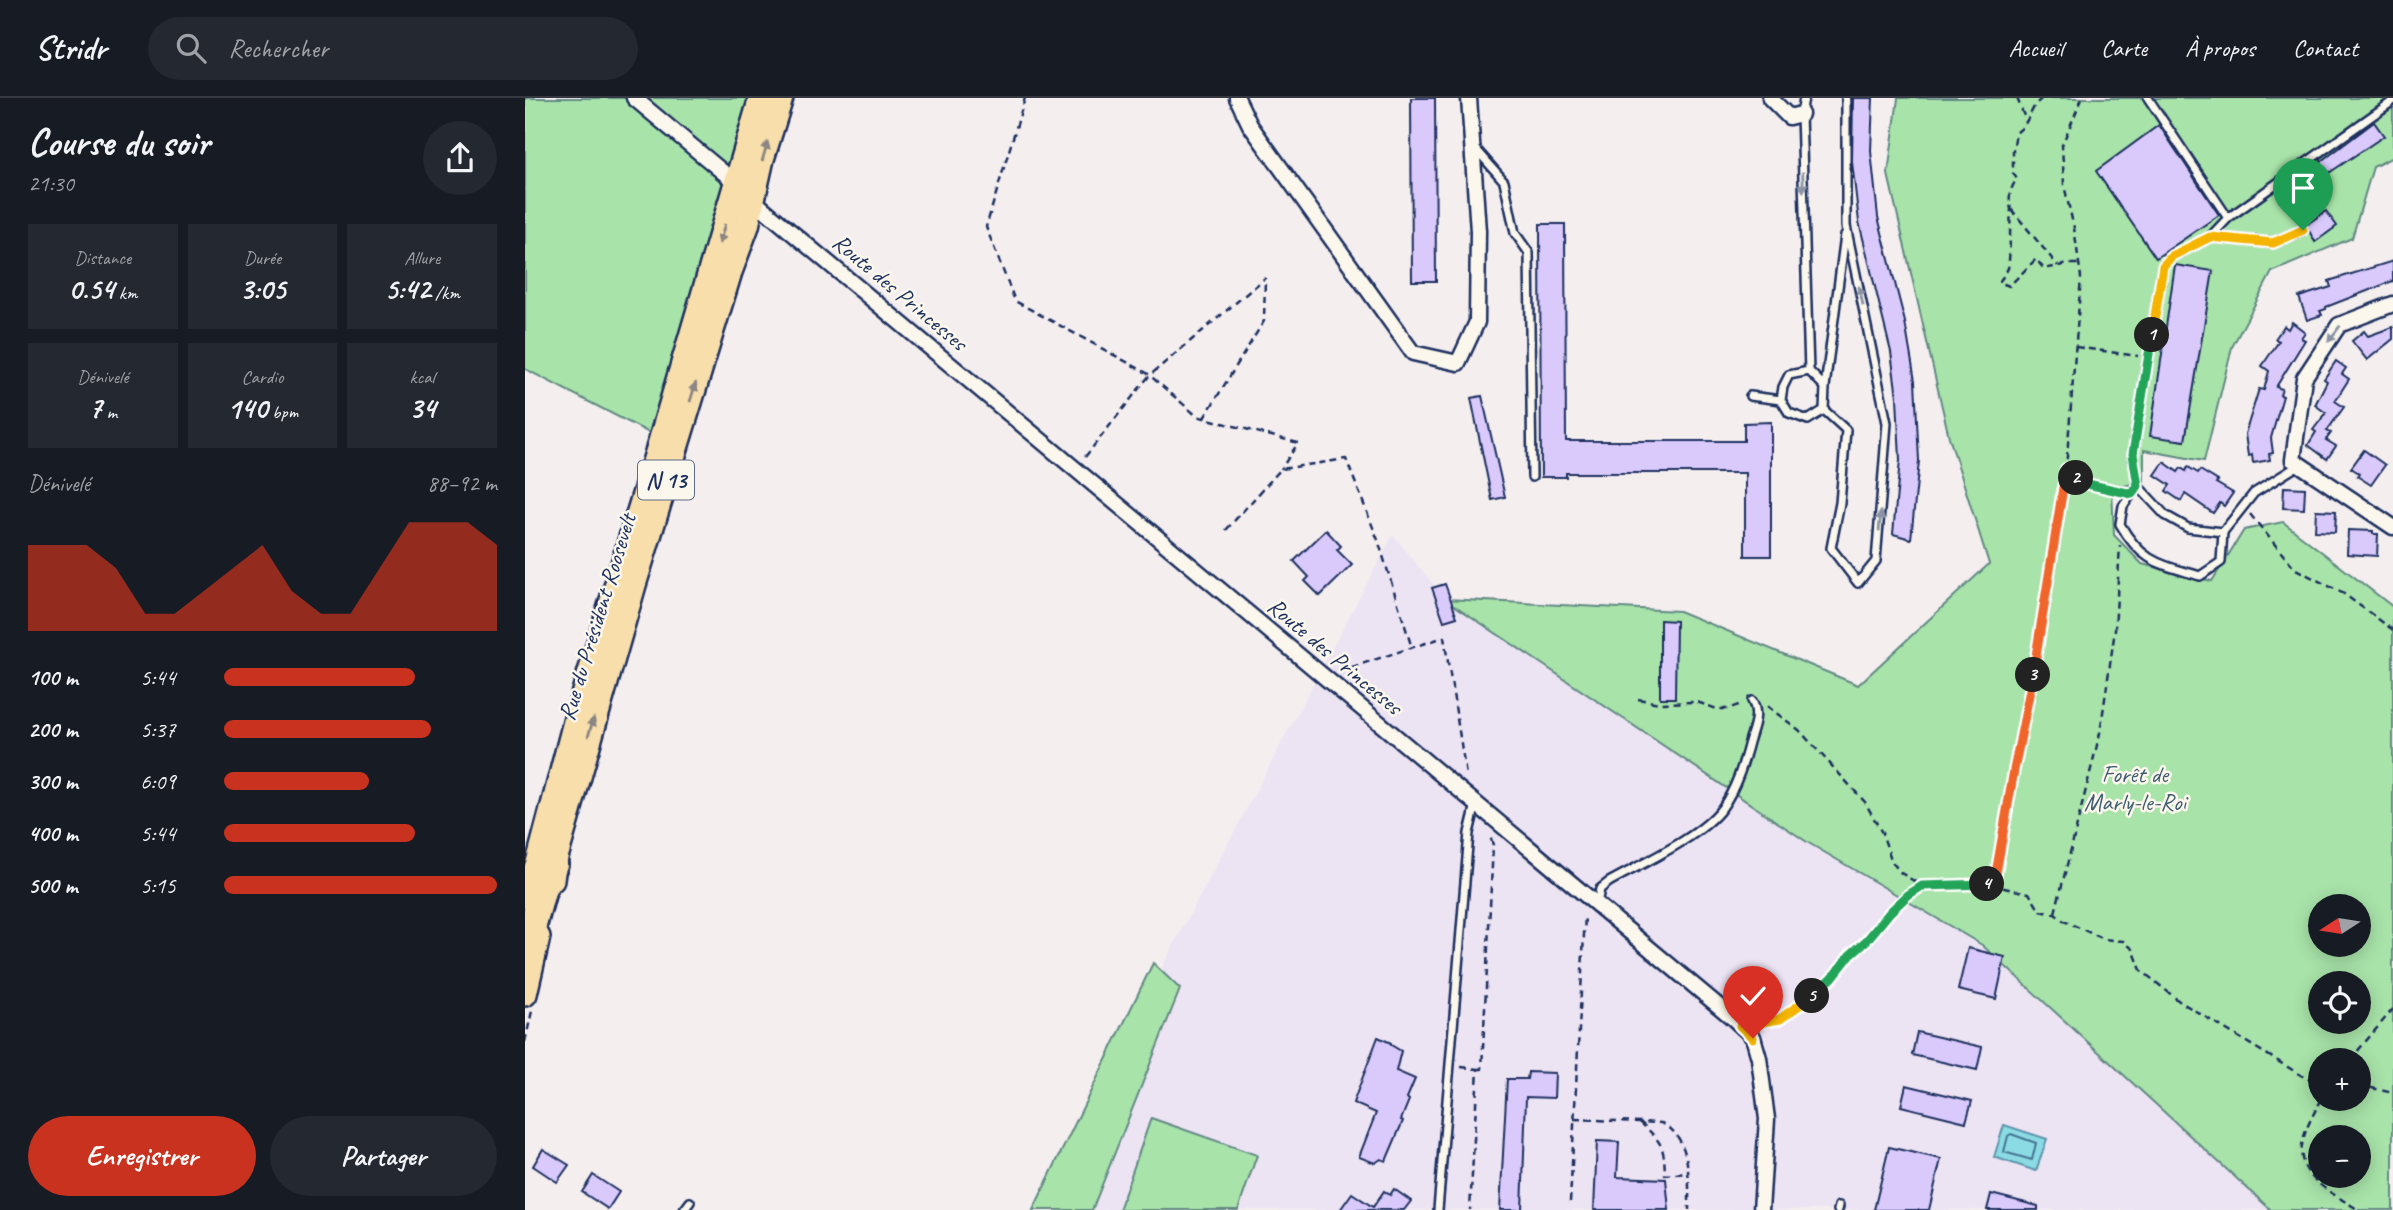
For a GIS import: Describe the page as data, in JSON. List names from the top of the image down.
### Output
{
  "streets": {
    "main road": ["N 13", "Rue du Président Roosevelt"],
    "street": ["Route des Princesses"]
  },
  "crossings": [
    ["Route des Princesses", "Rue du Président Roosevelt"]
  ],
  "parks": ["Forêt de Marly-le-Roi"],
  "north": "left",
  "page": {
    "header": "Stridr",
    "search": "Rechercher",
    "nav": [
      "Accueil",
      "Carte",
      "À propos",
      "Contact"
    ],
    "heading": ["Course du soir", "21:30"],
    "stats": [
      ["Distance", "0.54 km"],
      ["Durée", "3:05"],
      ["Allure", "5:42 /km"],
      ["Dénivelé", "7 m"],
      ["Cardio", "140 bpm"],
      ["kcal", "34"]
    ],
    "pins": [
      "1",
      "2",
      "3",
      "4",
      "5"
    ],
    "chart": ["Dénivelé", "88–92 m"],
    "list": [
      {
        "name": "100 m",
        "note": "5:44"
      },
      {
        "name": "200 m",
        "note": "5:37"
      },
      {
        "name": "300 m",
        "note": "6:09"
      },
      {
        "name": "400 m",
        "note": "5:44"
      },
      {
        "name": "500 m",
        "note": "5:15"
      }
    ],
    "map_buttons": ["+", "−"],
    "buttons": ["Enregistrer", "Partager"]
  }
}
